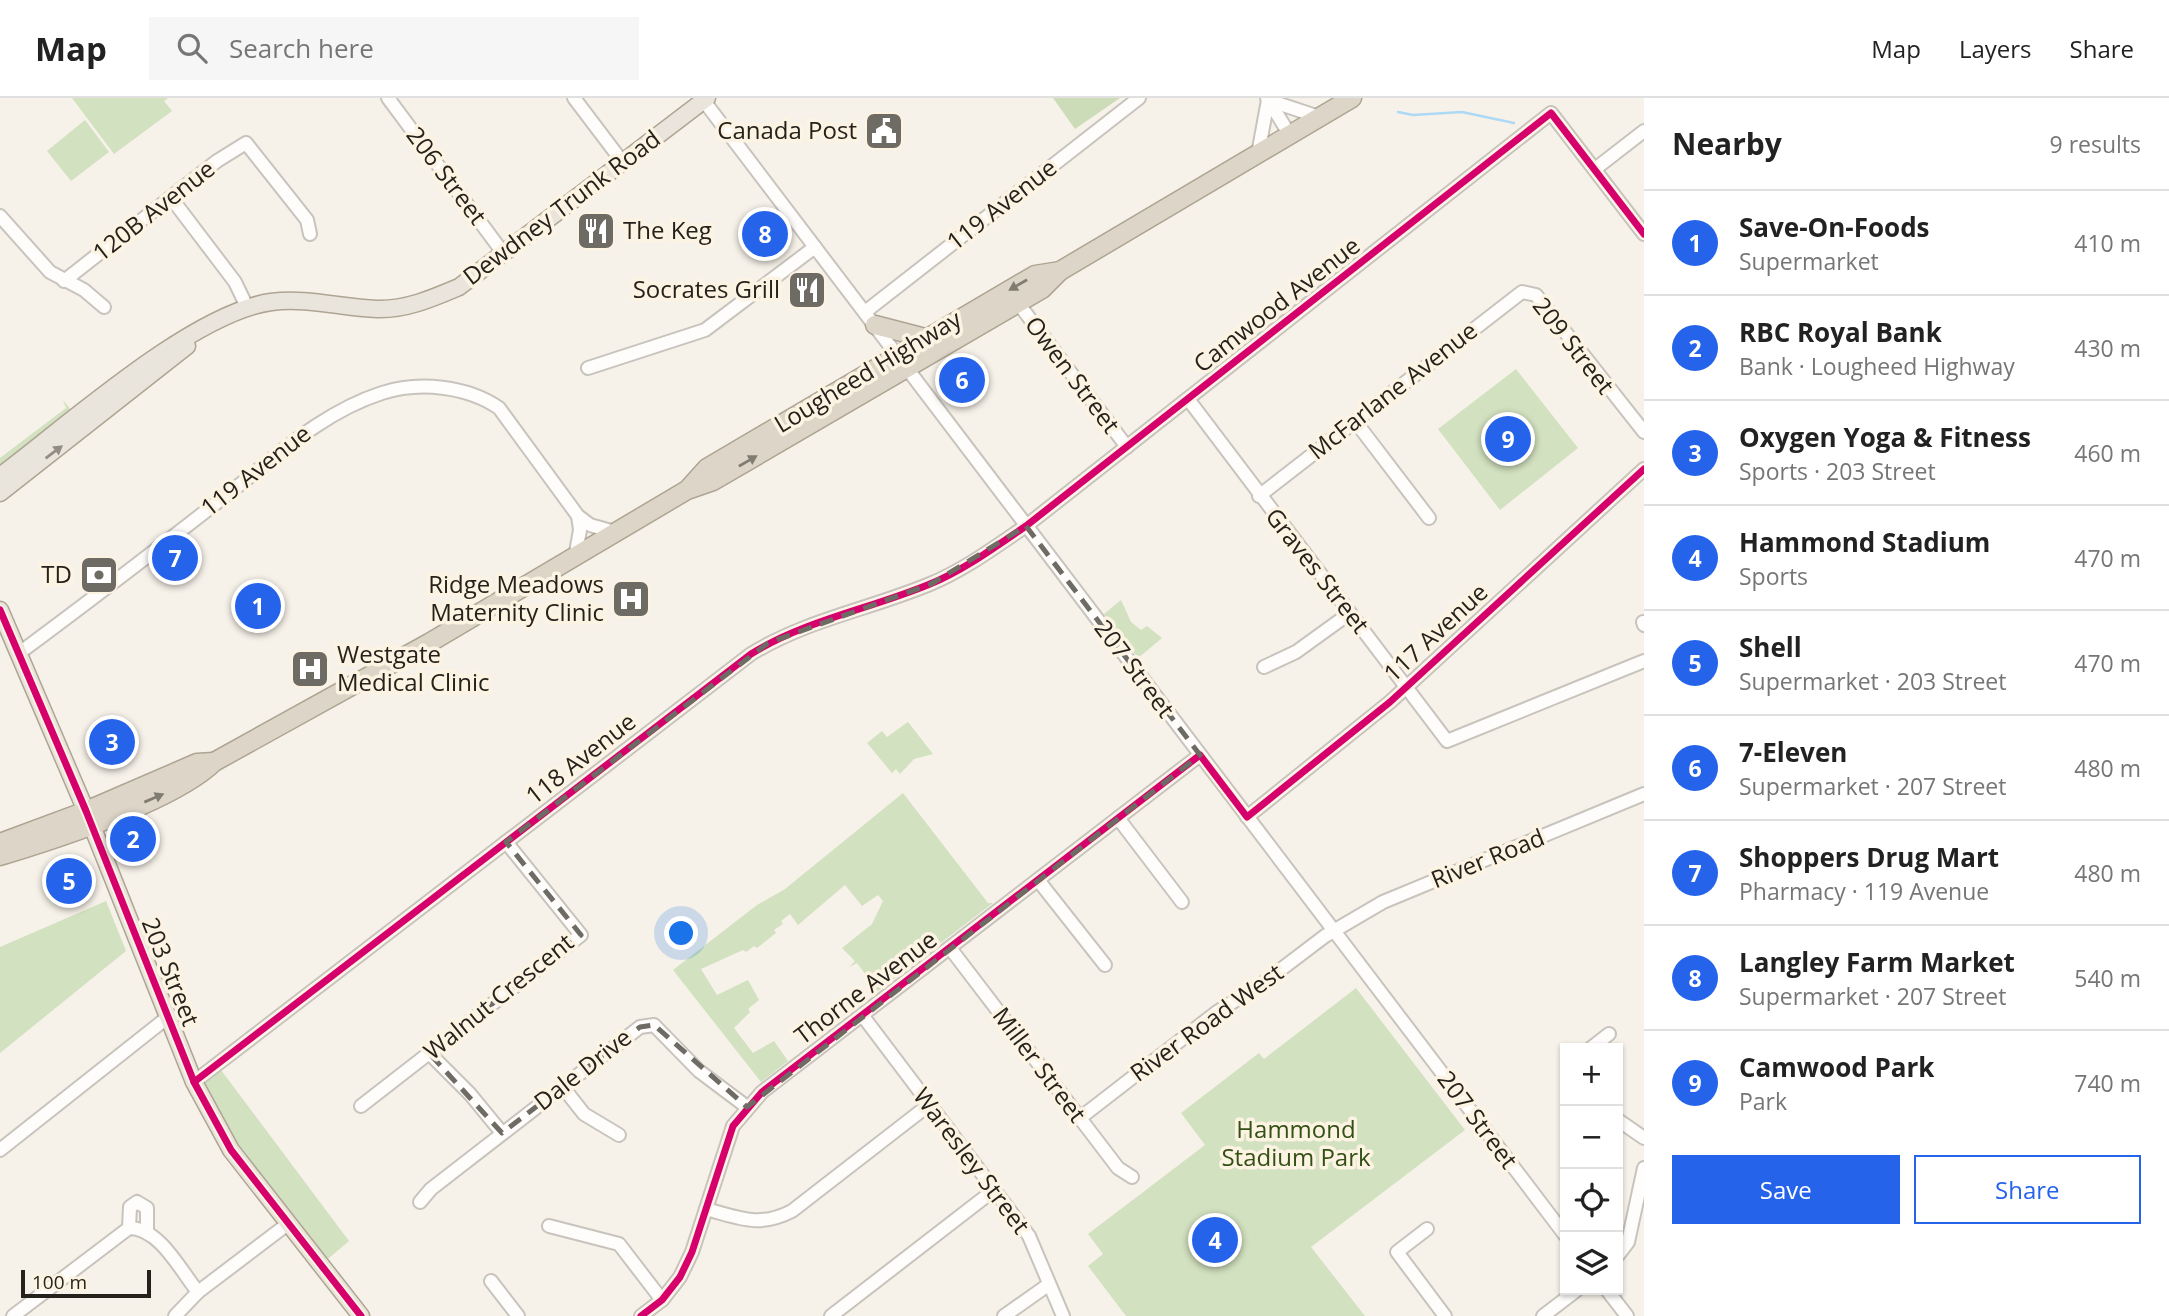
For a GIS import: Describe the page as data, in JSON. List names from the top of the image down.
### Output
{
  "streets": {
    "highway": ["Lougheed Highway"],
    "main road": ["Dewdney Trunk Road", "203 Street"],
    "street": [
      "206 Street",
      "119 Avenue",
      "120B Avenue",
      "Camwood Avenue",
      "209 Street",
      "Owen Street",
      "McFarlane Avenue",
      "Graves Street",
      "117 Avenue",
      "207 Street",
      "118 Avenue",
      "River Road",
      "Thorne Avenue",
      "Walnut Crescent",
      "River Road West",
      "Miller Street",
      "Dale Drive",
      "Waresley Street"
    ]
  },
  "crossings": [
    ["206 Street", "Dewdney Trunk Road"],
    ["119 Avenue", "207 Street"],
    ["119 Avenue", "203 Street"],
    ["Dewdney Trunk Road", "207 Street"],
    ["Camwood Avenue", "Owen Street"],
    ["Camwood Avenue", "Graves Street"],
    ["Camwood Avenue", "207 Street"],
    ["Camwood Avenue", "118 Avenue"],
    ["209 Street", "McFarlane Avenue"],
    ["Lougheed Highway", "Owen Street"],
    ["Lougheed Highway", "207 Street"],
    ["Lougheed Highway", "203 Street"],
    ["McFarlane Avenue", "Graves Street"],
    ["Graves Street", "117 Avenue"],
    ["117 Avenue", "207 Street"],
    ["207 Street", "118 Avenue"],
    ["207 Street", "River Road"],
    ["207 Street", "Thorne Avenue"],
    ["207 Street", "River Road West"],
    ["118 Avenue", "203 Street"],
    ["118 Avenue", "Walnut Crescent"],
    ["River Road", "River Road West"],
    ["Thorne Avenue", "Miller Street"],
    ["Thorne Avenue", "Dale Drive"],
    ["Thorne Avenue", "Waresley Street"],
    ["River Road West", "Miller Street"]
  ],
  "parks": ["Hammond Stadium Park"],
  "places": {
    "public building": ["Canada Post"],
    "restaurant": ["The Keg", "Socrates Grill"],
    "bank": ["TD"],
    "hospital": ["Ridge Meadows Maternity Clinic", "Westgate Medical Clinic"]
  },
  "scale_bar": "100 m",
  "page": {
    "header": "Map",
    "search": "Search here",
    "nav": ["Map", "Layers", "Share"],
    "heading": ["Nearby", "9 results"],
    "list": [
      {
        "mark": "1",
        "name": "Save-On-Foods",
        "note": "Supermarket",
        "value": "410 m"
      },
      {
        "mark": "2",
        "name": "RBC Royal Bank",
        "note": "Bank · Lougheed Highway",
        "value": "430 m"
      },
      {
        "mark": "3",
        "name": "Oxygen Yoga & Fitness",
        "note": "Sports · 203 Street",
        "value": "460 m"
      },
      {
        "mark": "4",
        "name": "Hammond Stadium",
        "note": "Sports",
        "value": "470 m"
      },
      {
        "mark": "5",
        "name": "Shell",
        "note": "Supermarket · 203 Street",
        "value": "470 m"
      },
      {
        "mark": "6",
        "name": "7-Eleven",
        "note": "Supermarket · 207 Street",
        "value": "480 m"
      },
      {
        "mark": "7",
        "name": "Shoppers Drug Mart",
        "note": "Pharmacy · 119 Avenue",
        "value": "480 m"
      },
      {
        "mark": "8",
        "name": "Langley Farm Market",
        "note": "Supermarket · 207 Street",
        "value": "540 m"
      },
      {
        "mark": "9",
        "name": "Camwood Park",
        "note": "Park",
        "value": "740 m"
      }
    ],
    "pins": [
      "8",
      "6",
      "9",
      "7",
      "1",
      "3",
      "2",
      "5",
      "4"
    ],
    "map_buttons": ["+", "−"],
    "buttons": ["Save", "Share"],
    "scale": "100 m"
  }
}
